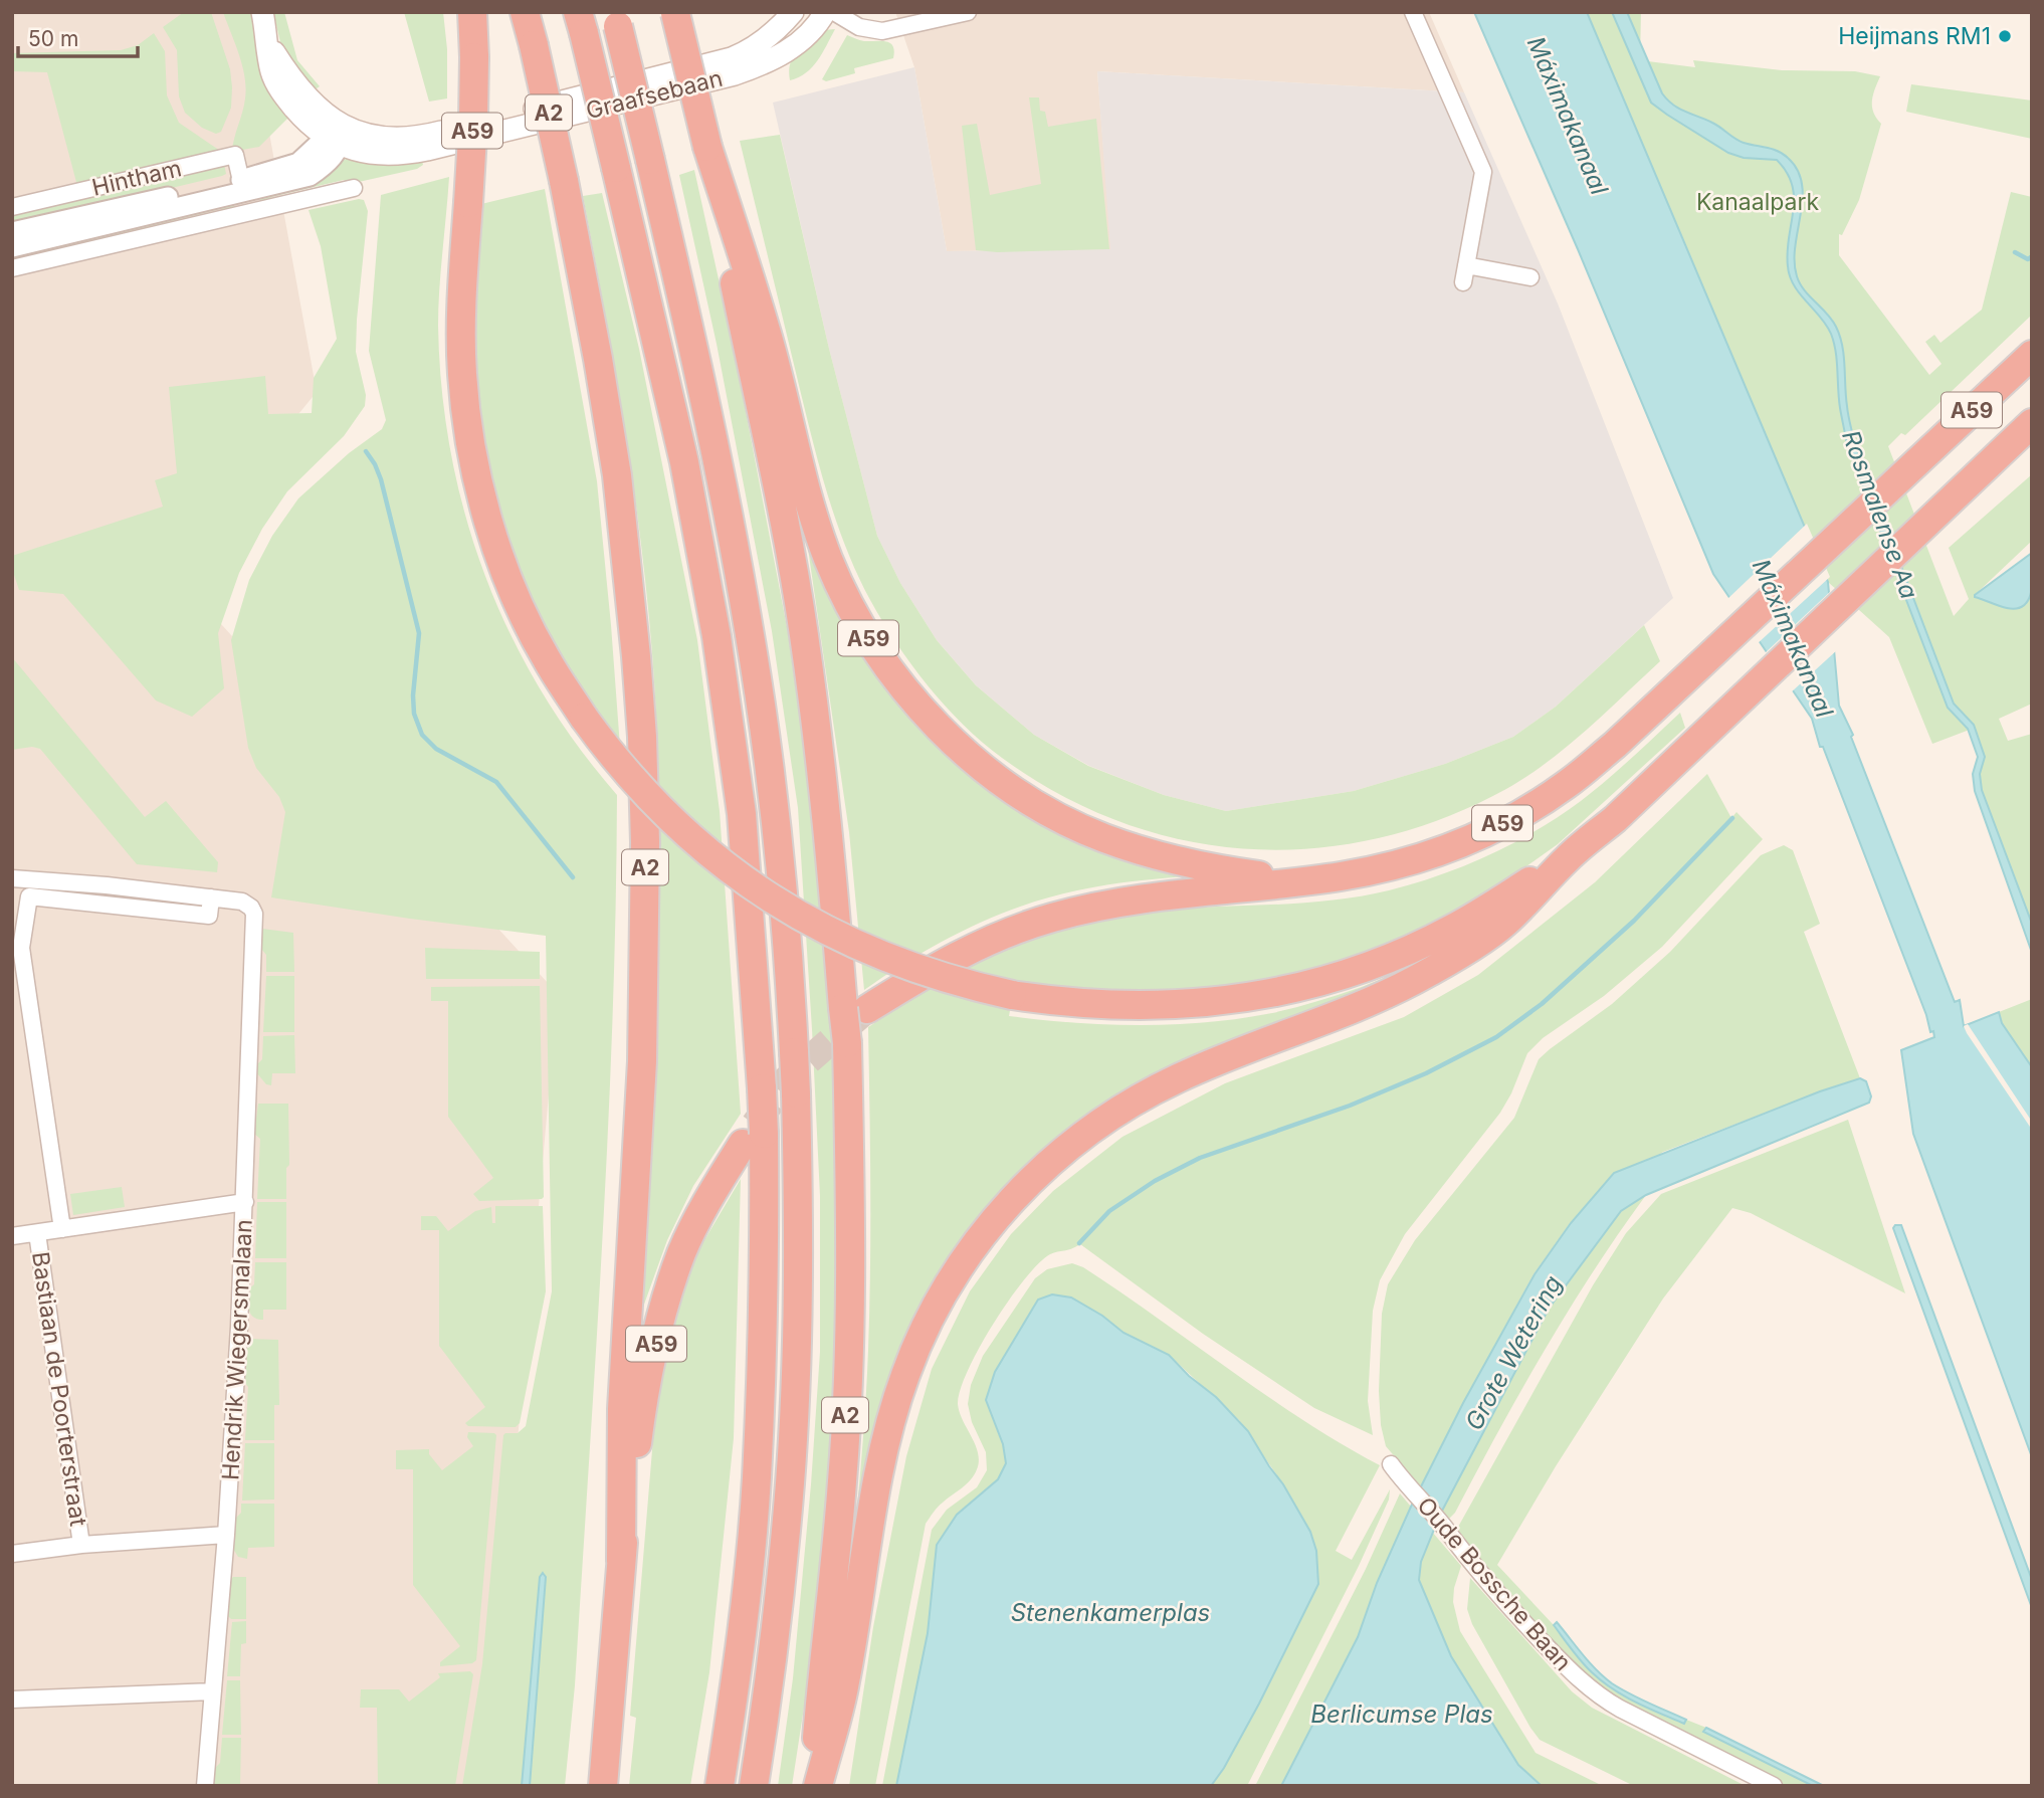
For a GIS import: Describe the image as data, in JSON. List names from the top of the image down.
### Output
{
  "streets": {
    "highway": ["A2", "A59"],
    "main road": ["Graafsebaan"],
    "street": [
      "Hintham",
      "Hendrik Wiegersmalaan",
      "Bastiaan de Poorterstraat",
      "Oude Bossche Baan"
    ]
  },
  "crossings": [
    ["Graafsebaan", "Hintham"],
    ["A2", "A59"]
  ],
  "water": [
    "Máximakanaal",
    "Rosmalense Aa",
    "Grote Wetering",
    "Stenenkamerplas",
    "Berlicumse Plas"
  ],
  "parks": ["Kanaalpark"],
  "places": ["Heijmans RM1"],
  "scale_bar": "50 m"
}
